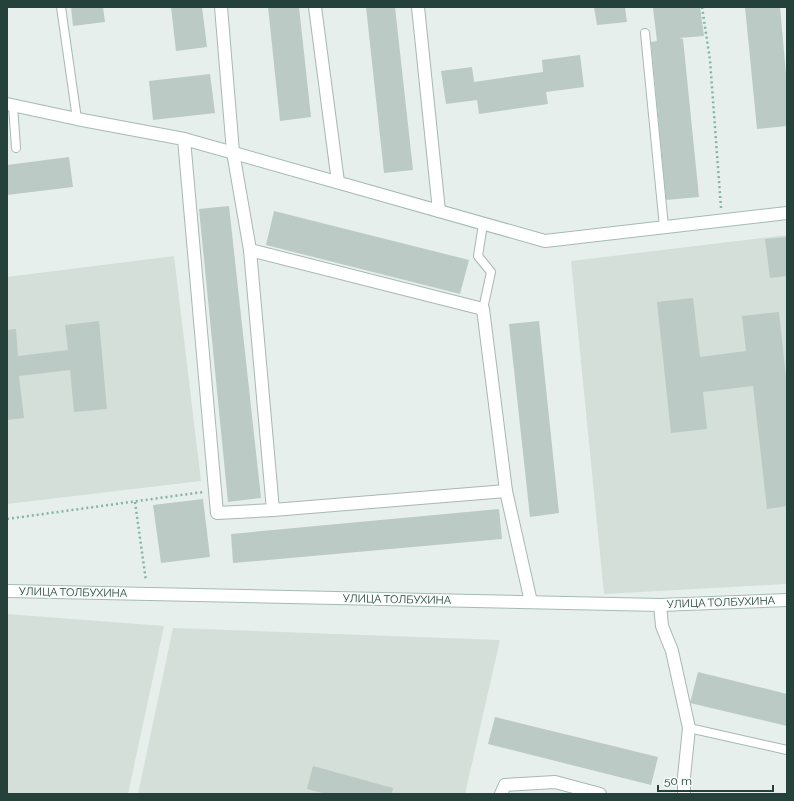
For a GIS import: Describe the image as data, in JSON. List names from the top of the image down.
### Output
{
  "streets": {
    "street": ["УЛИЦА ТОЛБУХИНА"]
  },
  "scale_bar": "50 m"
}
